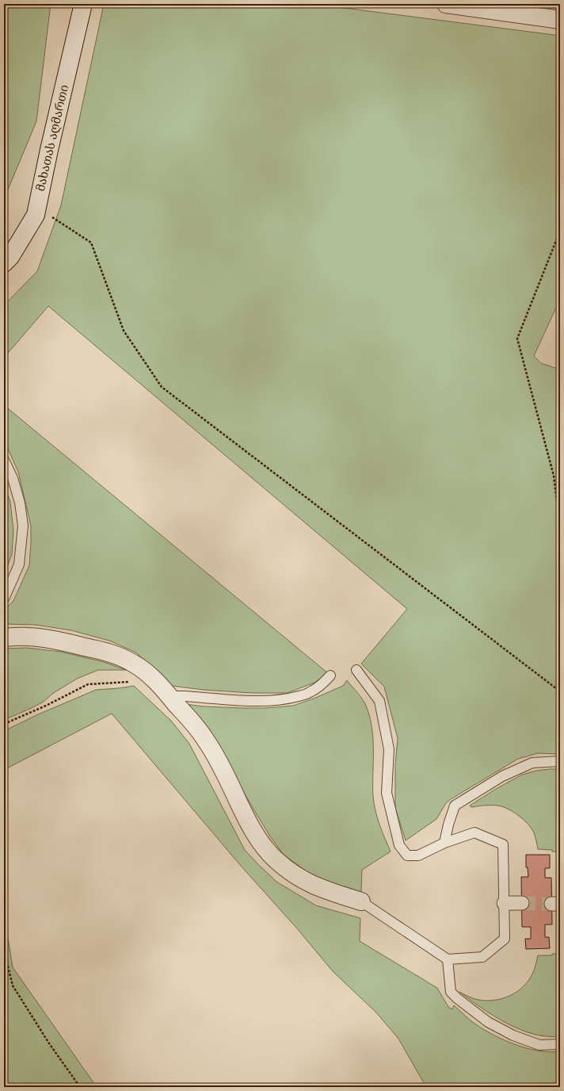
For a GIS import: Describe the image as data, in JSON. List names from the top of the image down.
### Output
{
  "streets": {
    "street": ["მახათას აღმართი"]
  }
}
